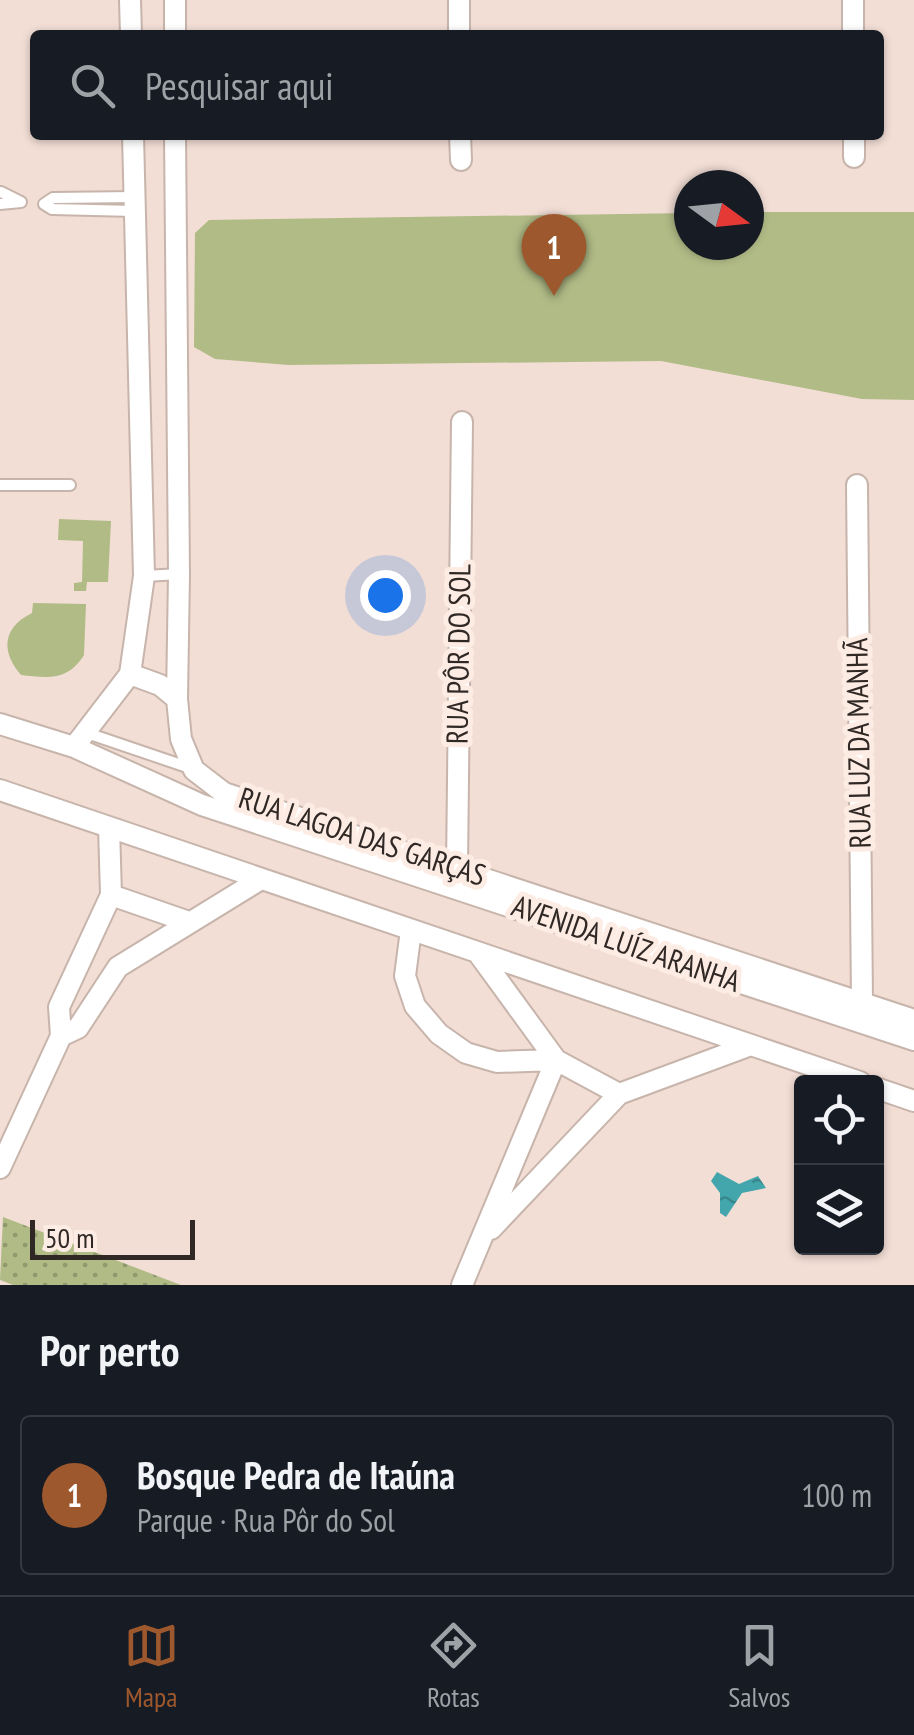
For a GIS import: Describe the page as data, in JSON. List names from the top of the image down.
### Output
{
  "streets": {
    "street": [
      "RUA PÔR DO SOL",
      "RUA LUZ DA MANHÃ",
      "RUA LAGOA DAS GARÇAS",
      "AVENIDA LUÍZ ARANHA"
    ]
  },
  "crossings": [
    ["RUA PÔR DO SOL", "RUA LAGOA DAS GARÇAS"],
    ["RUA PÔR DO SOL", "AVENIDA LUÍZ ARANHA"],
    ["RUA LUZ DA MANHÃ", "RUA LAGOA DAS GARÇAS"],
    ["RUA LAGOA DAS GARÇAS", "AVENIDA LUÍZ ARANHA"]
  ],
  "scale_bar": "50 m",
  "north": "right",
  "page": {
    "search": "Pesquisar aqui",
    "pins": "1",
    "scale": "50 m",
    "heading": "Por perto",
    "list": [
      {
        "mark": "1",
        "name": "Bosque Pedra de Itaúna",
        "note": "Parque · Rua Pôr do Sol",
        "value": "100 m"
      }
    ],
    "nav": ["Mapa", "Rotas", "Salvos"]
  }
}
